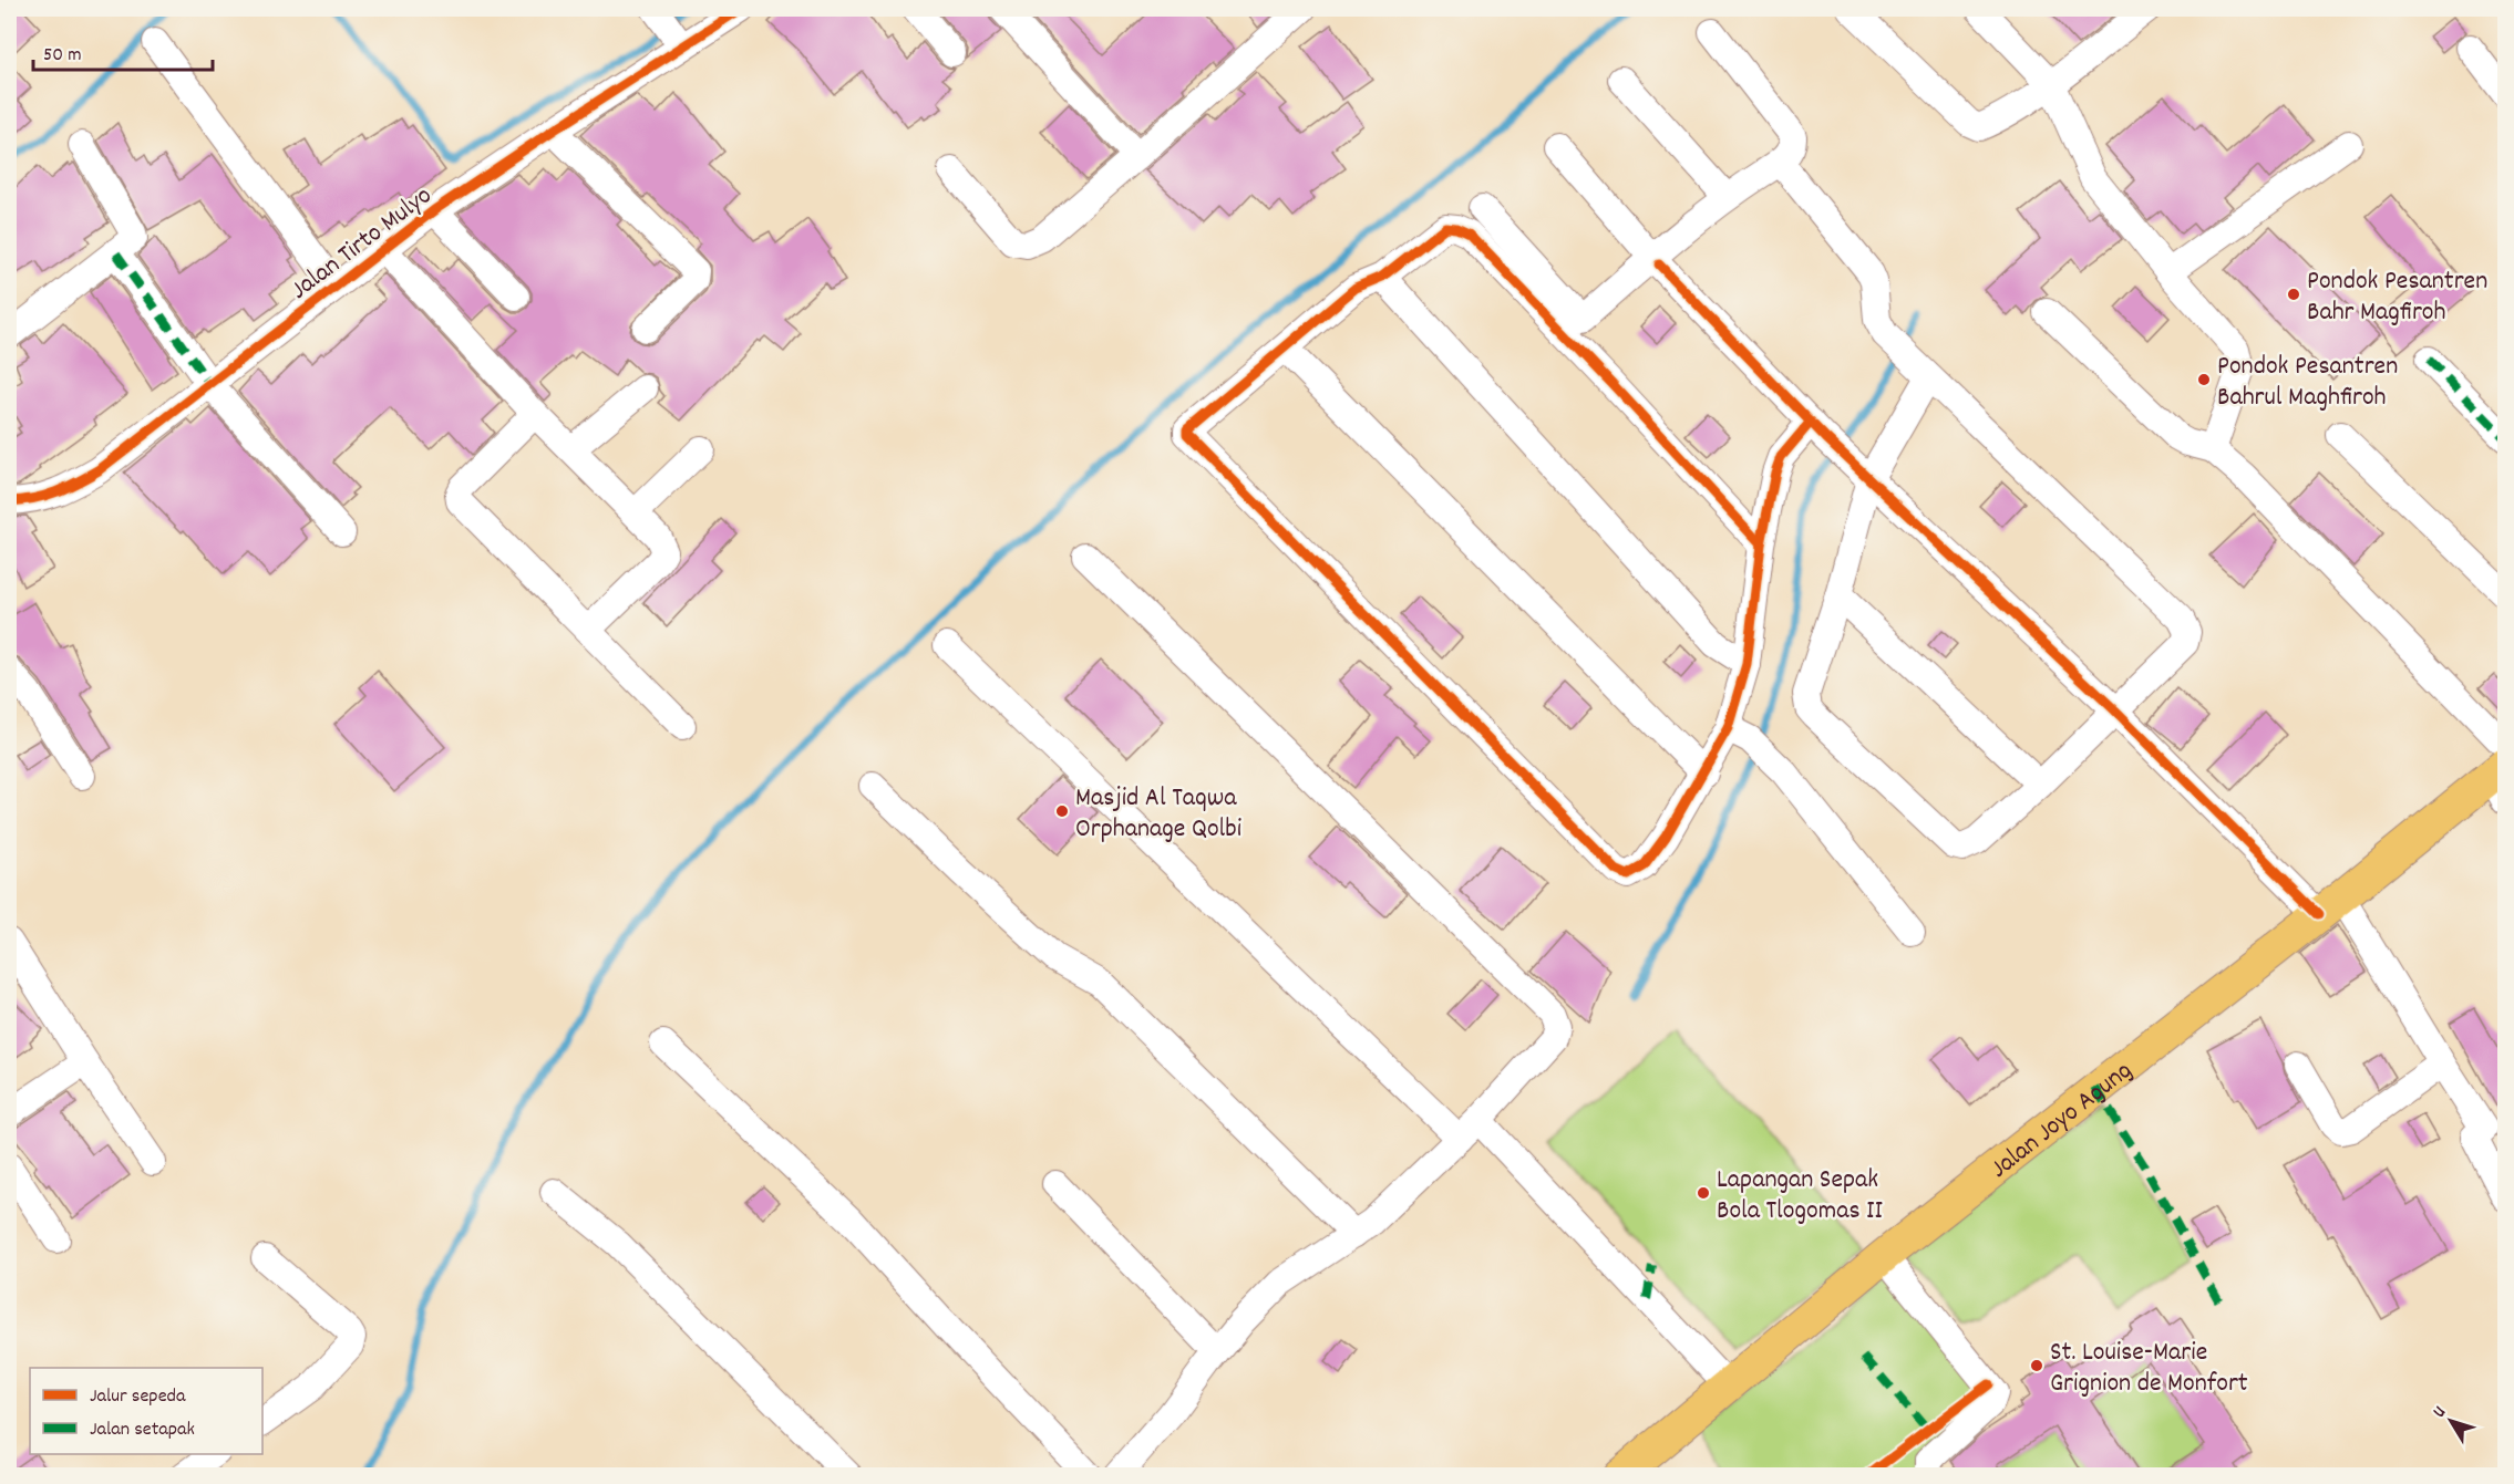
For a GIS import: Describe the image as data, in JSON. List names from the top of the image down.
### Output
{
  "streets": {
    "main road": ["Jalan Joyo Agung"],
    "street": ["Jalan Tirto Mulyo"]
  },
  "places": [
    "Pondok Pesantren Bahr Magfiroh",
    "Pondok Pesantren Bahrul Maghfiroh",
    "Masjid Al Taqwa Orphanage Qolbi",
    "Lapangan Sepak Bola Tlogomas II",
    "St. Louise-Marie Grignion de Monfort"
  ],
  "legend": ["Jalur sepeda", "Jalan setapak"],
  "scale_bar": "50 m",
  "north": "top left"
}
